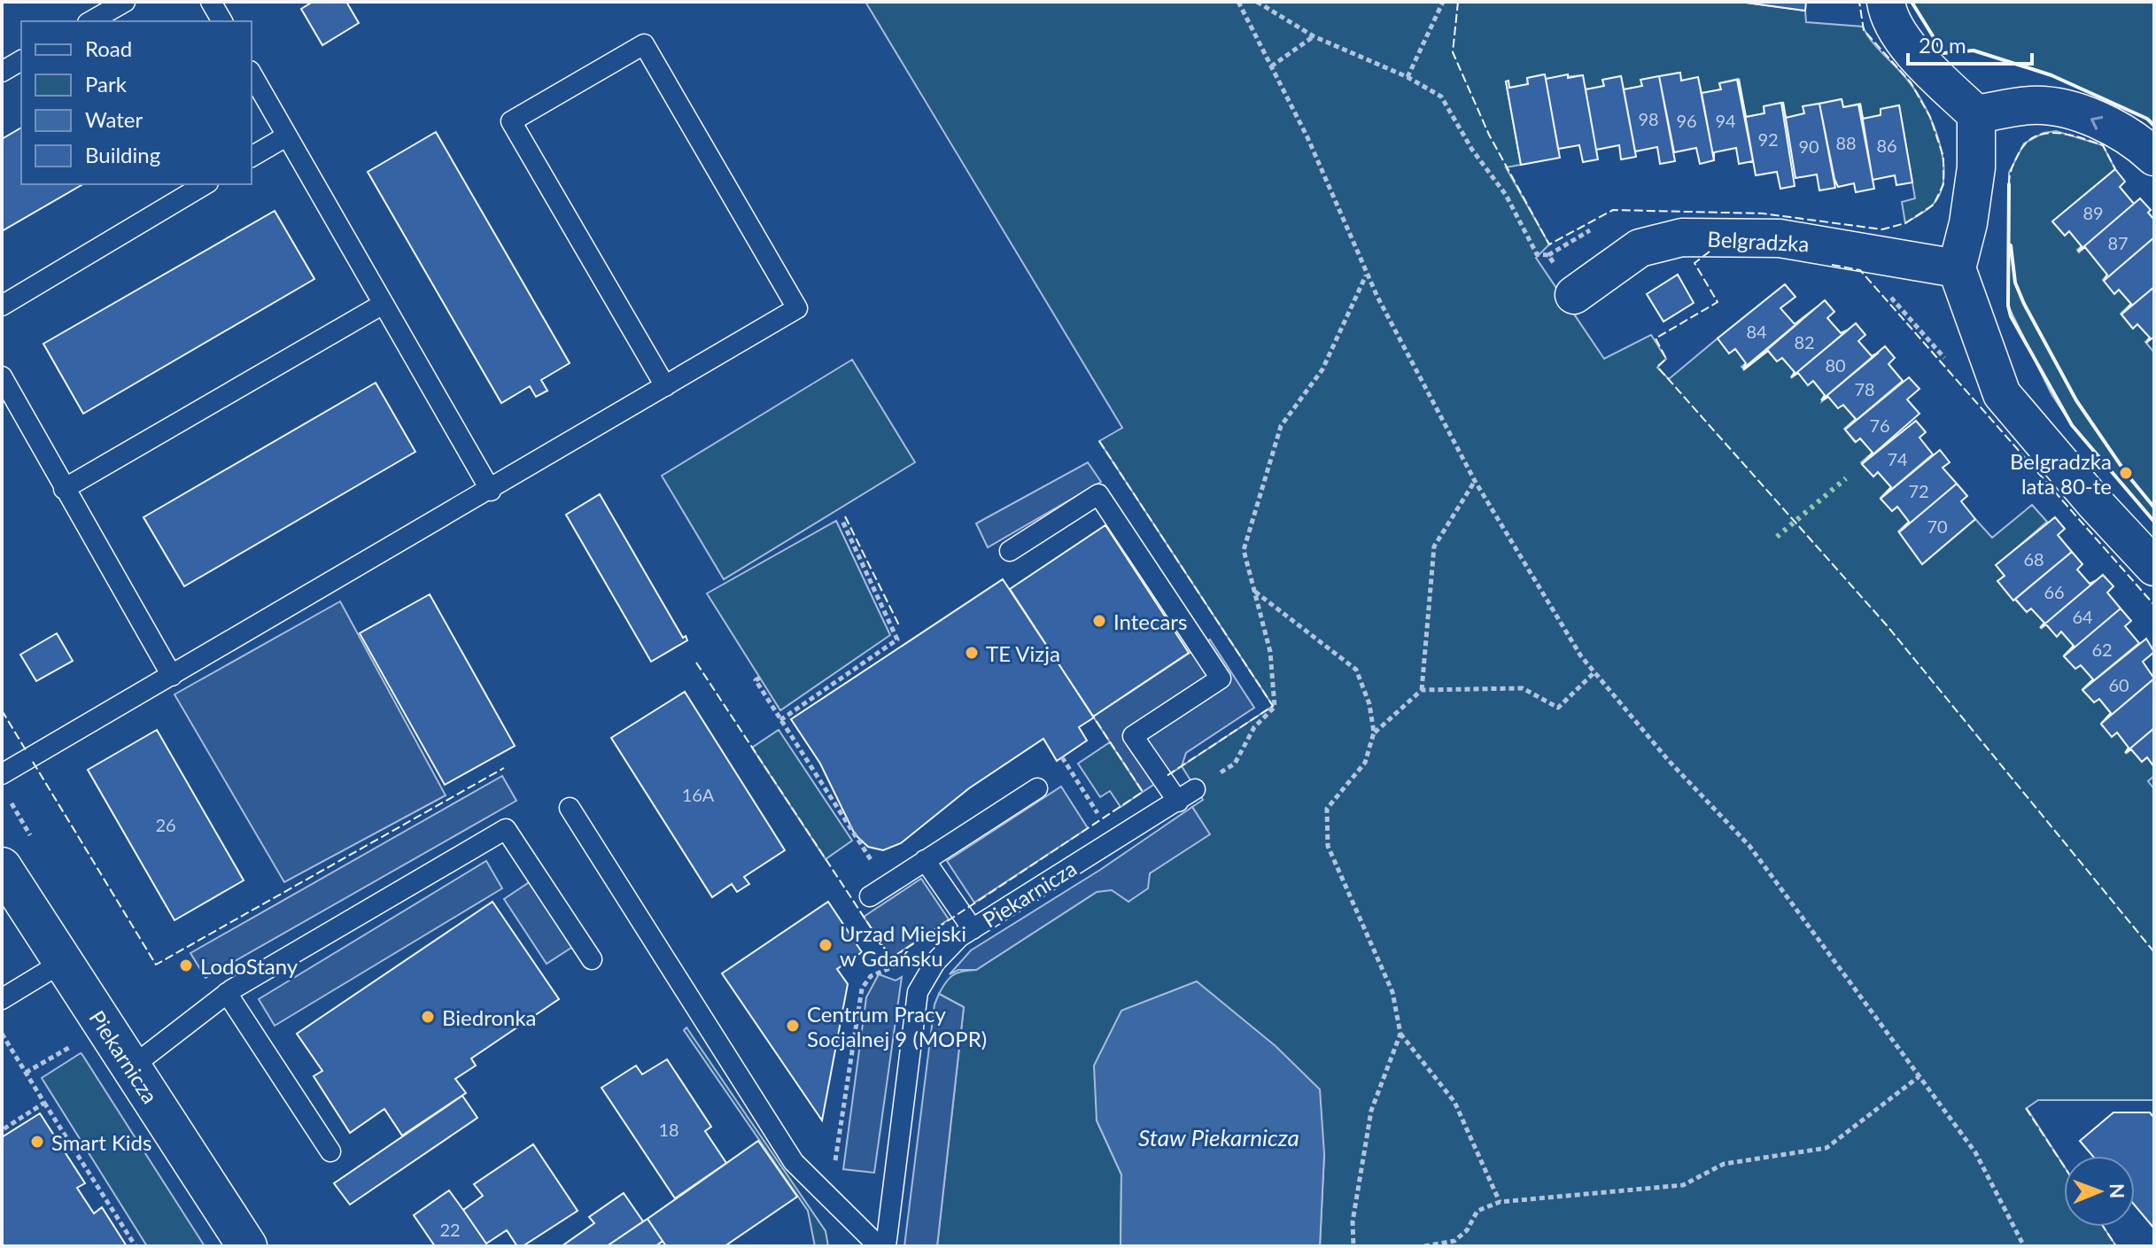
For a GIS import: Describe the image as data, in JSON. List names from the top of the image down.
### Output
{
  "streets": {
    "street": ["Belgradzka", "Piekarnicza"]
  },
  "water": ["Staw Piekarnicza"],
  "places": [
    "Belgradzka lata 80-te",
    "Intecars",
    "TE Vizja",
    "Urząd Miejski w Gdańsku",
    "LodoStany",
    "Biedronka",
    "Centrum Pracy Socjalnej 9 (MOPR)",
    "Smart Kids"
  ],
  "house_numbers": [
    "98",
    "96",
    "94",
    "92",
    "88",
    "86",
    "90",
    "89",
    "87",
    "84",
    "82",
    "80",
    "78",
    "76",
    "74",
    "72",
    "70",
    "68",
    "66",
    "64",
    "62",
    "60",
    "16A",
    "26",
    "18",
    "22"
  ],
  "legend": [
    "Road",
    "Park",
    "Water",
    "Building"
  ],
  "scale_bar": "20 m",
  "north": "right"
}
